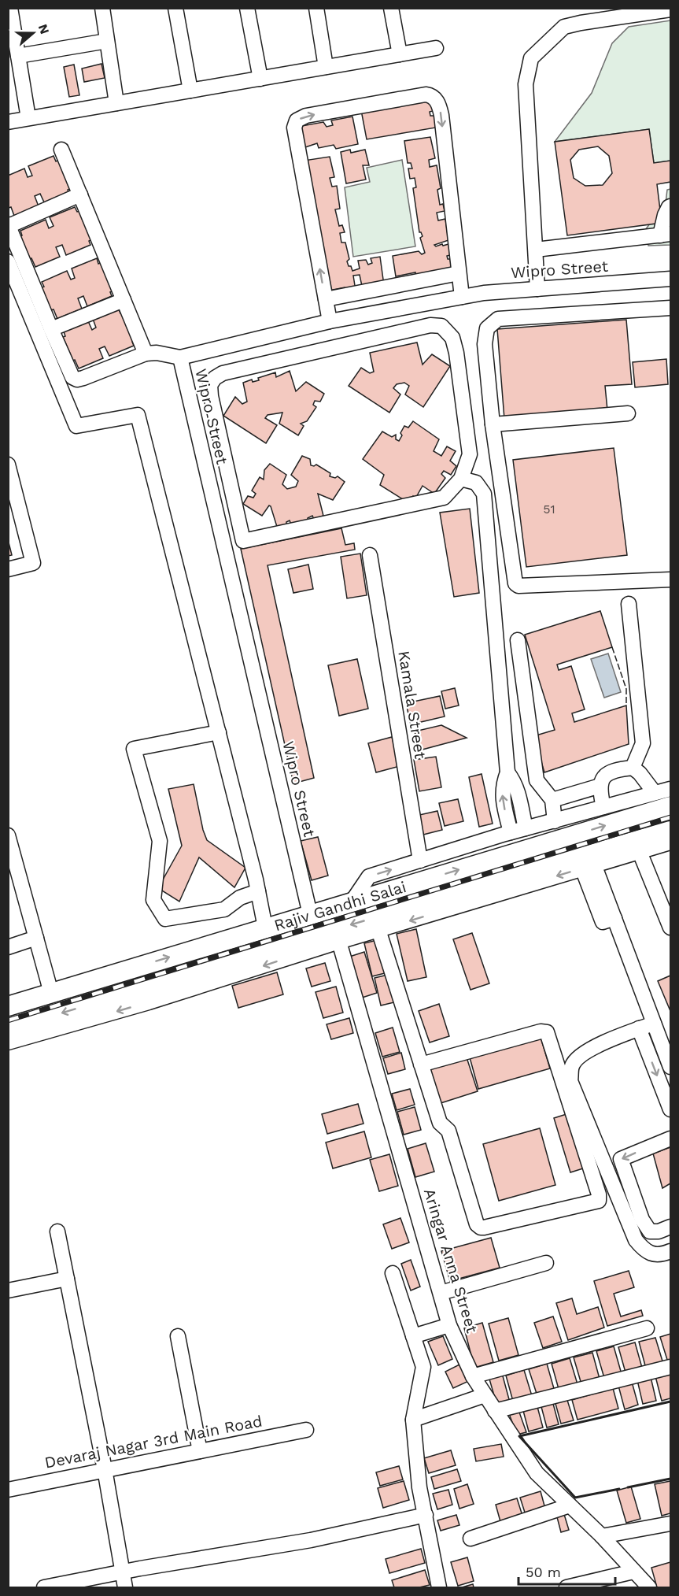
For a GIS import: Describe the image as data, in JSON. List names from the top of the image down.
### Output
{
  "streets": {
    "main road": ["Rajiv Gandhi Salai"],
    "street": [
      "Wipro Street",
      "Kamala Street",
      "Aringar Anna Street",
      "Devaraj Nagar 3rd Main Road"
    ]
  },
  "crossings": [
    ["Wipro Street", "Rajiv Gandhi Salai"]
  ],
  "house_numbers": ["51"],
  "scale_bar": "50 m",
  "north": "right"
}
